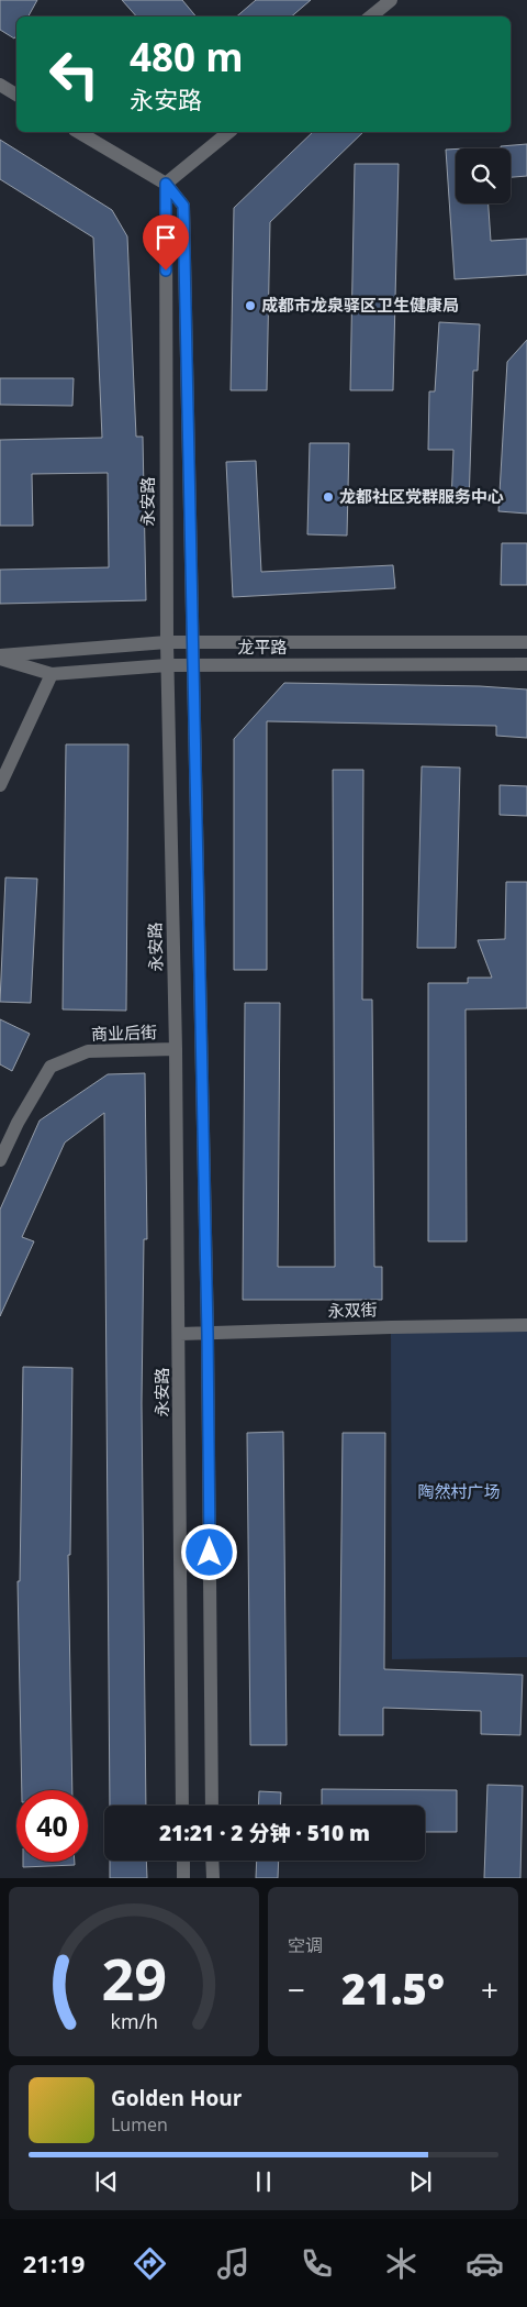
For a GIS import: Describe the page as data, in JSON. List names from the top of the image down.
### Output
{
  "streets": {
    "street": [
      "永安路",
      "龙平路",
      "商业后街",
      "永双街"
    ]
  },
  "crossings": [
    ["永安路", "龙平路"],
    ["永安路", "商业后街"],
    ["永安路", "永双街"]
  ],
  "parks": ["陶然村广场"],
  "places": ["成都市龙泉驿区卫生健康局", "龙都社区党群服务中心"],
  "page": {
    "turn": ["480 m", "永安路"],
    "limit": "40",
    "trip": "21:21 · 2 分钟 · 510 m",
    "tile": "空调",
    "heat": ["−", "21.5°", "+"],
    "song": ["Golden Hour", "Lumen"],
    "tabs": "21:19",
    "gauge": ["29", "km/h"]
  }
}
